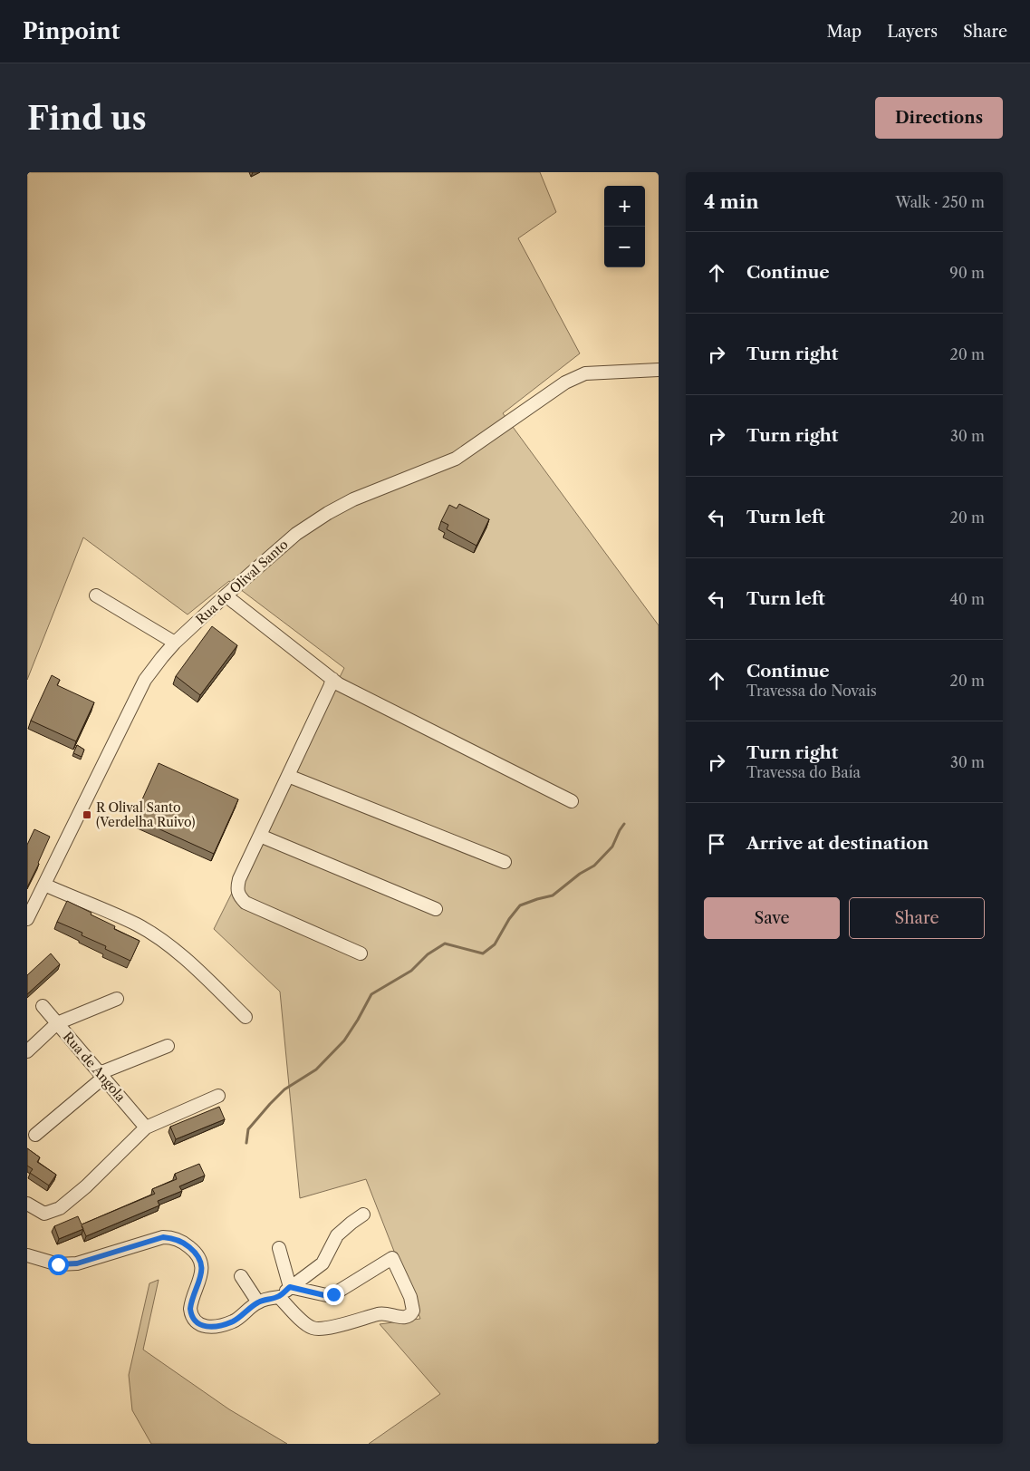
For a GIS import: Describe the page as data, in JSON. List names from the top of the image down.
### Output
{
  "streets": {
    "street": ["Rua do Olival Santo", "Rua de Angola"]
  },
  "places": {
    "transit": ["R Olival Santo (Verdelha Ruivo)"]
  },
  "page": {
    "header": "Pinpoint",
    "nav": ["Map", "Layers", "Share"],
    "buttons": [
      "Directions",
      ["Save", "Share"]
    ],
    "title": "Find us",
    "heading": ["4 min", "Walk · 250 m"],
    "map_buttons": ["+", "−"],
    "list": [
      ["Continue", "90 m"],
      ["Turn right", "20 m"],
      ["Turn right", "30 m"],
      ["Turn left", "20 m"],
      ["Turn left", "40 m"],
      ["Continue", "Travessa do Novais", "20 m"],
      ["Turn right", "Travessa do Baía", "30 m"],
      "Arrive at destination"
    ]
  }
}
